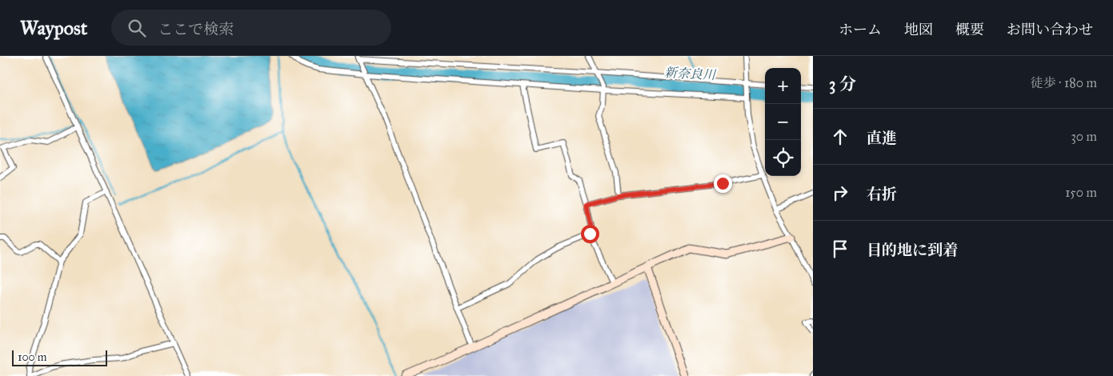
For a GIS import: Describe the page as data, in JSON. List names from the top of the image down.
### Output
{
  "water": ["新奈良川"],
  "scale_bar": "100 m",
  "page": {
    "header": "Waypost",
    "search": "ここで検索",
    "nav": [
      "ホーム",
      "地図",
      "概要",
      "お問い合わせ"
    ],
    "heading": ["3 分", "徒歩 · 180 m"],
    "map_buttons": ["+", "−"],
    "list": [
      ["直進", "30 m"],
      ["右折", "150 m"],
      "目的地に到着"
    ],
    "scale": "100 m"
  }
}
